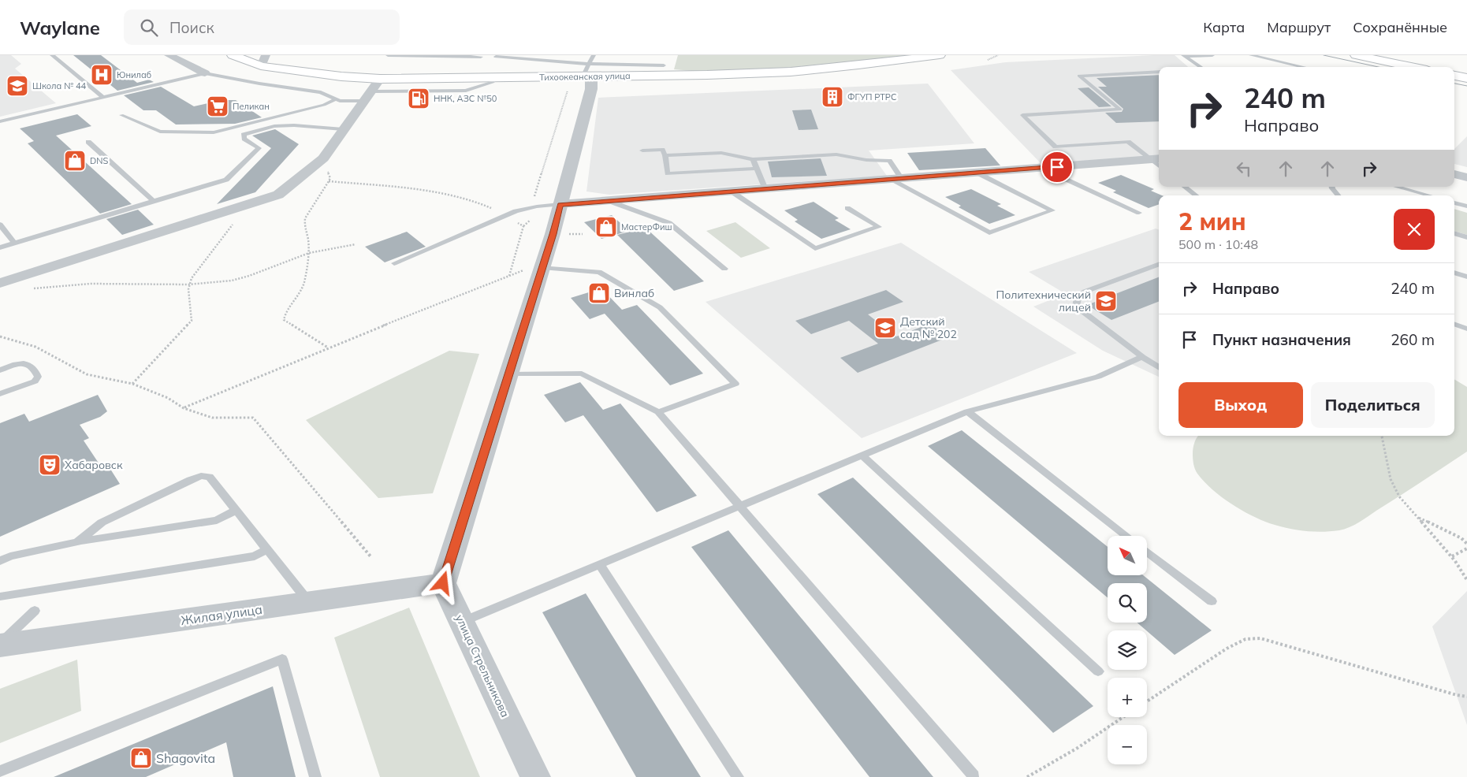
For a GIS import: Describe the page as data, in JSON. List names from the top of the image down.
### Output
{
  "streets": {
    "main road": ["Тихоокеанская улица"],
    "street": ["Жилая улица", "улица Стрельникова"]
  },
  "crossings": [
    ["Жилая улица", "улица Стрельникова"]
  ],
  "places": {
    "hospital": ["Юнилаб"],
    "school or university": ["Школа № 44", "Политехнический лицей", "Детский сад № 202"],
    "building": ["ФГУП РТРС"],
    "fuel station": ["ННК, АЗС №50"],
    "supermarket": ["Пеликан"],
    "shop": [
      "DNS",
      "МастерФиш",
      "Винлаб",
      "Shagovita"
    ],
    "theatre": ["Хабаровск"]
  },
  "north": "top left",
  "page": {
    "header": "Waylane",
    "search": "Поиск",
    "nav": ["Карта", "Маршрут", "Сохранённые"],
    "turn": ["240 m", "Направо"],
    "heading": ["2 мин", "500 m · 10:48"],
    "list": [
      {
        "name": "Направо",
        "value": "240 m"
      },
      {
        "name": "Пункт назначения",
        "value": "260 m"
      }
    ],
    "buttons": ["Выход", "Поделиться"],
    "map_buttons": ["+", "−"]
  }
}
